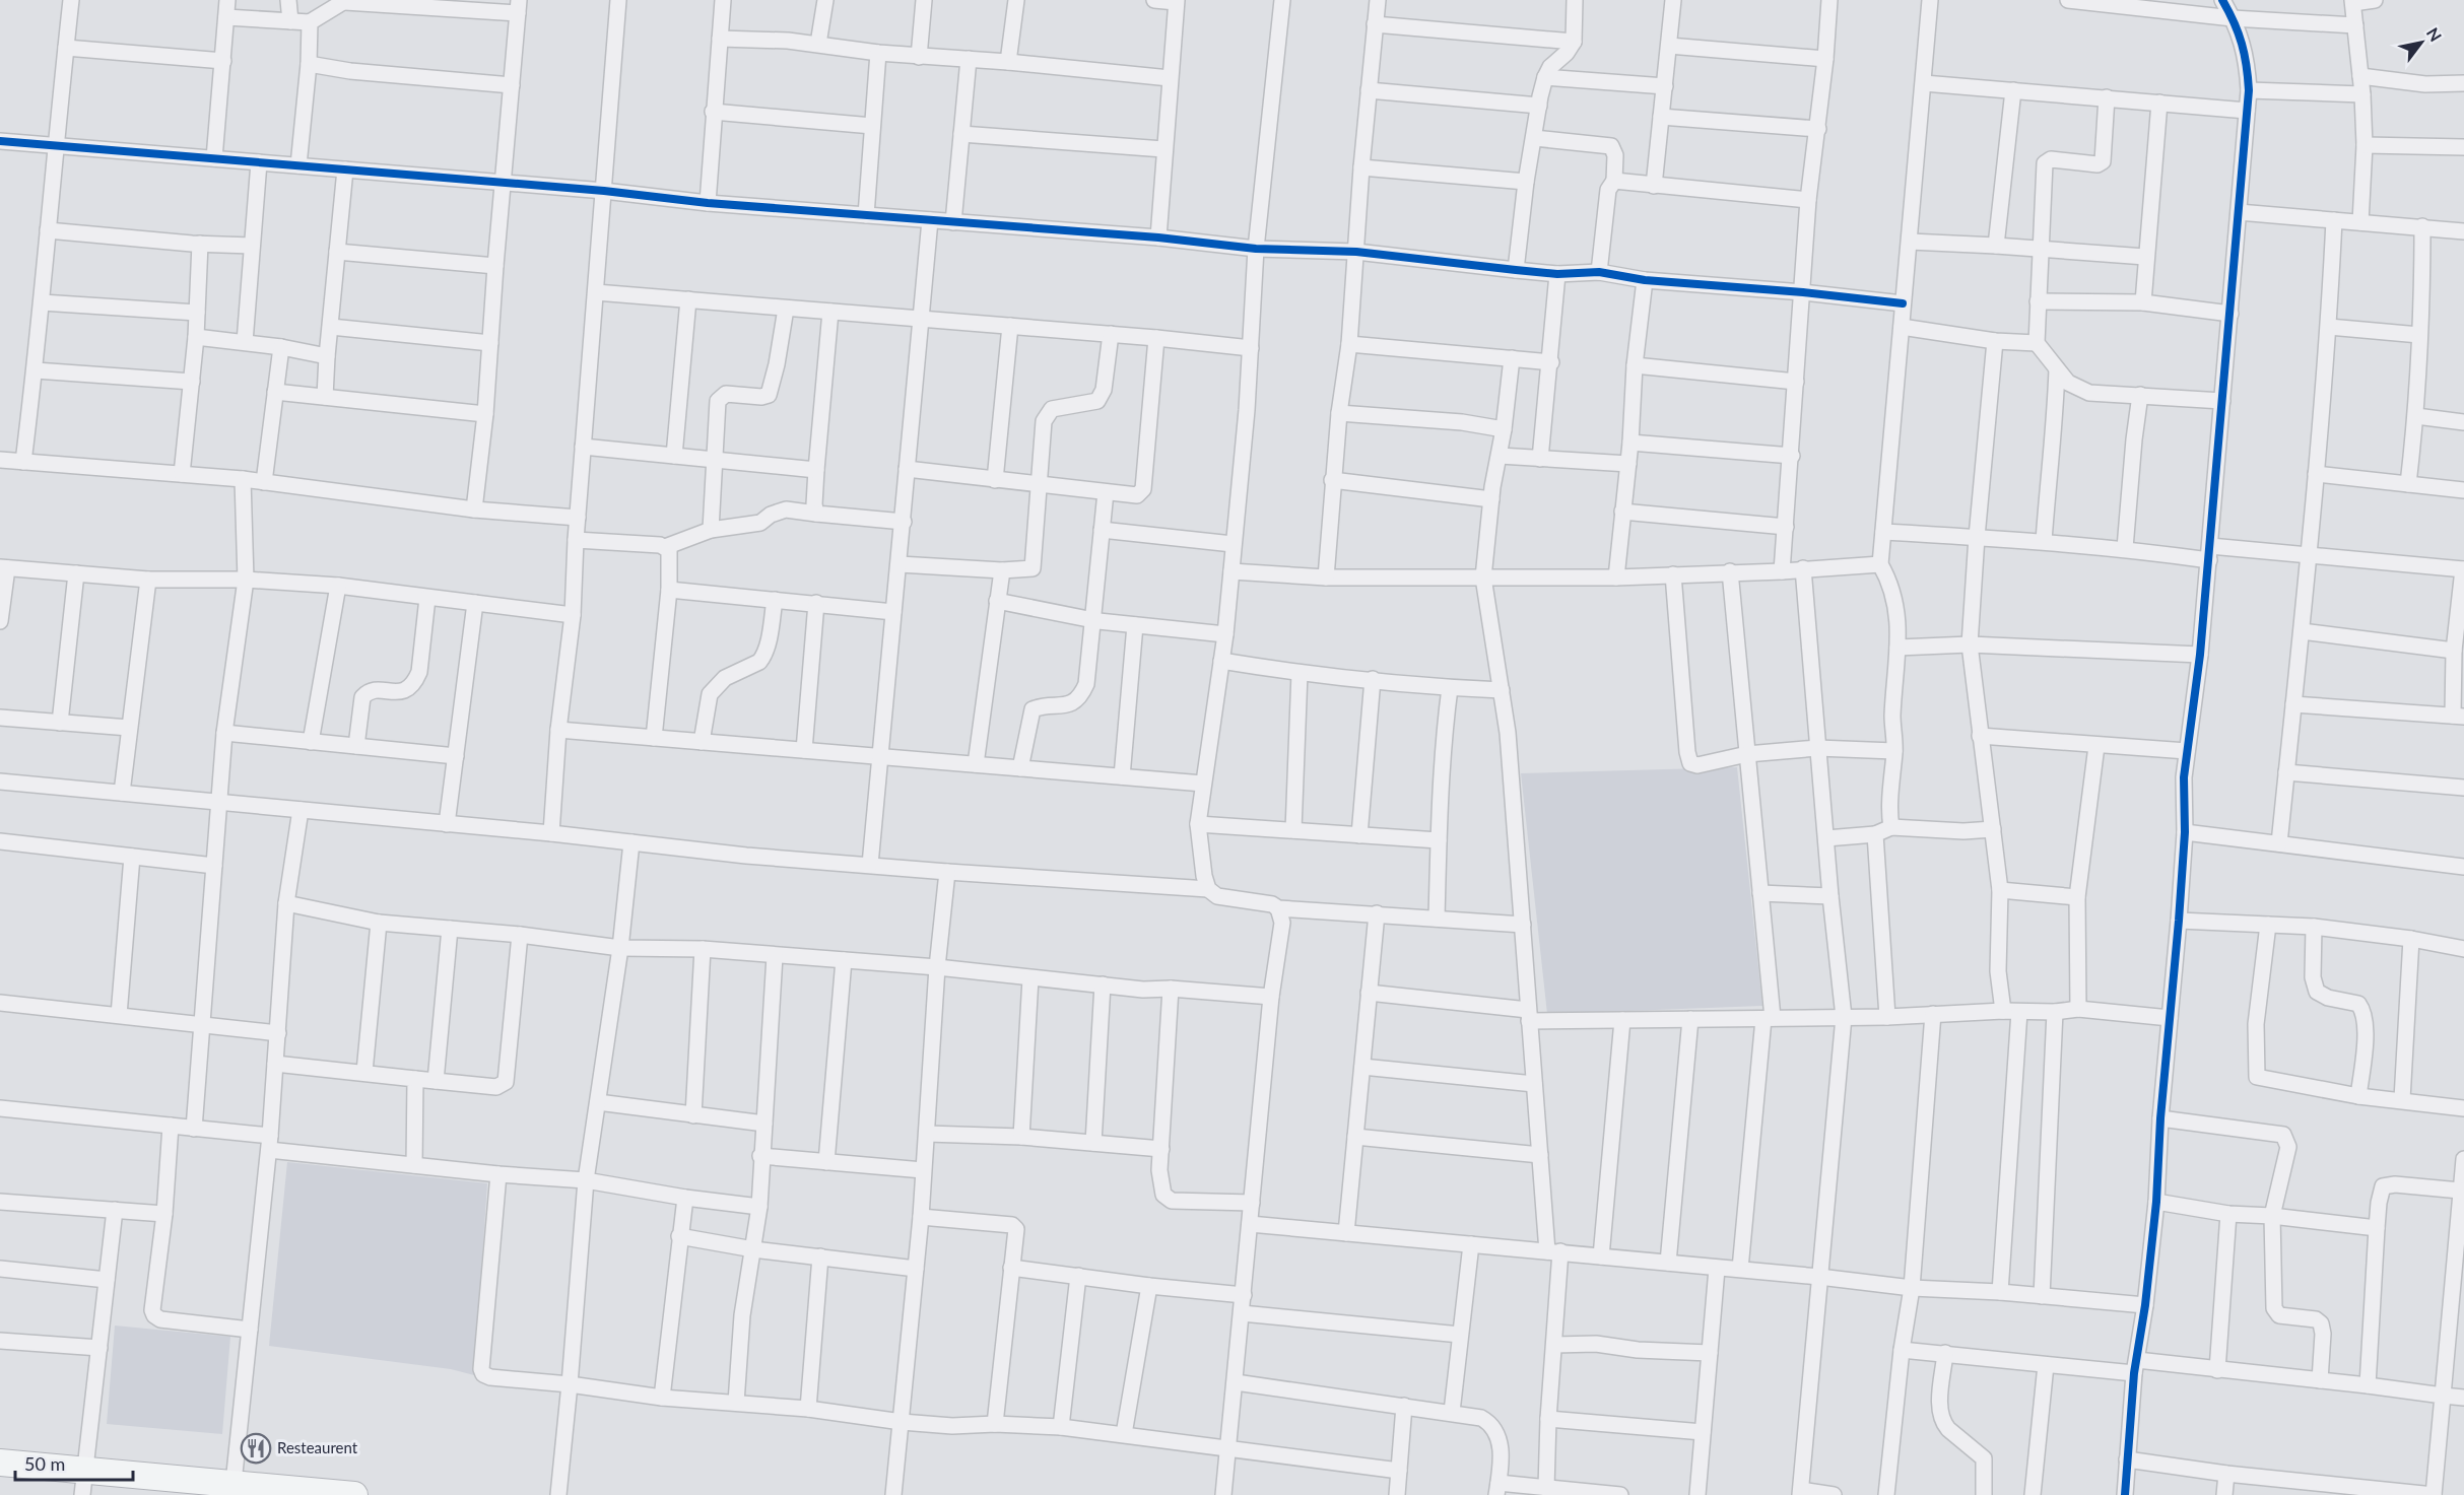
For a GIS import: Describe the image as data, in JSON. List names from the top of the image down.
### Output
{
  "places": {
    "restaurant": ["Resteaurent"]
  },
  "scale_bar": "50 m",
  "north": "top right"
}
